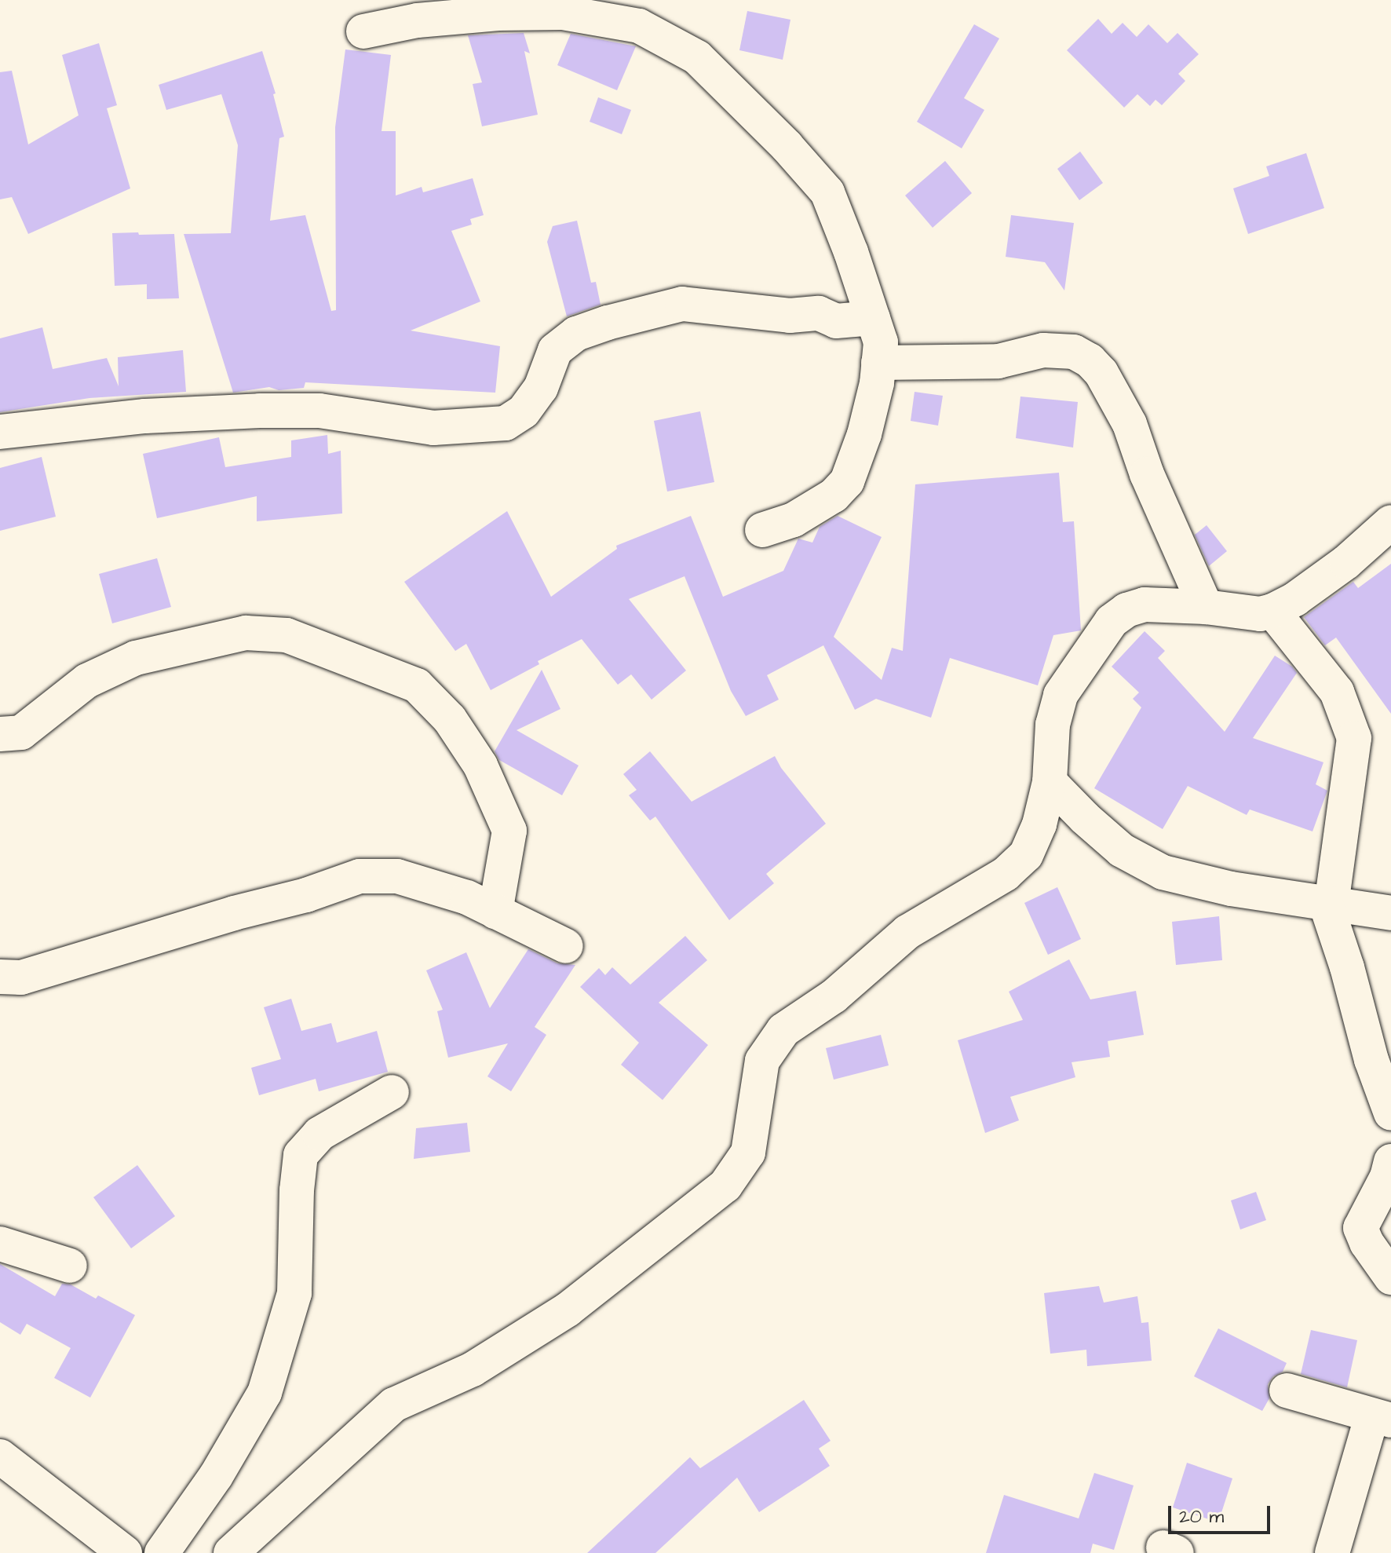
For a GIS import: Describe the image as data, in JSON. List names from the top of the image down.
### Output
{
  "scale_bar": "20 m"
}
